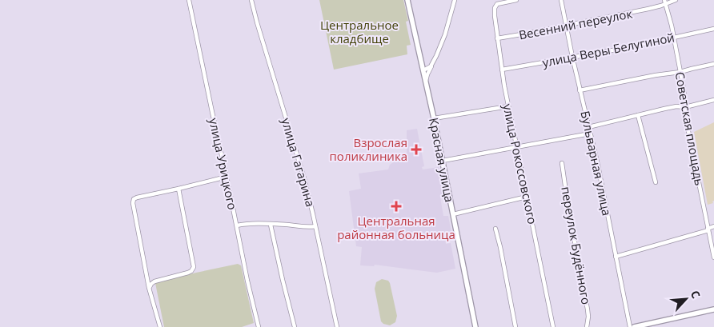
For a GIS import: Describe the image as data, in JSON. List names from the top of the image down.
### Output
{
  "streets": {
    "main road": ["Красная улица"],
    "street": [
      "Весенний переулок",
      "улица Веры Белугиной",
      "Советская площадь",
      "улица Гагарина",
      "Бульварная улица",
      "улица Урицкого",
      "улица Рокоссовского",
      "переулок Будённого"
    ]
  },
  "crossings": [
    ["Весенний переулок", "Советская площадь"],
    ["Весенний переулок", "Бульварная улица"],
    ["Весенний переулок", "улица Рокоссовского"],
    ["улица Веры Белугиной", "Советская площадь"],
    ["улица Веры Белугиной", "Бульварная улица"],
    ["улица Веры Белугиной", "улица Рокоссовского"]
  ],
  "parks": ["Центральное кладбище"],
  "places": {
    "health": ["Взрослая поликлиника", "Центральная районная больница"]
  },
  "north": "top right"
}
